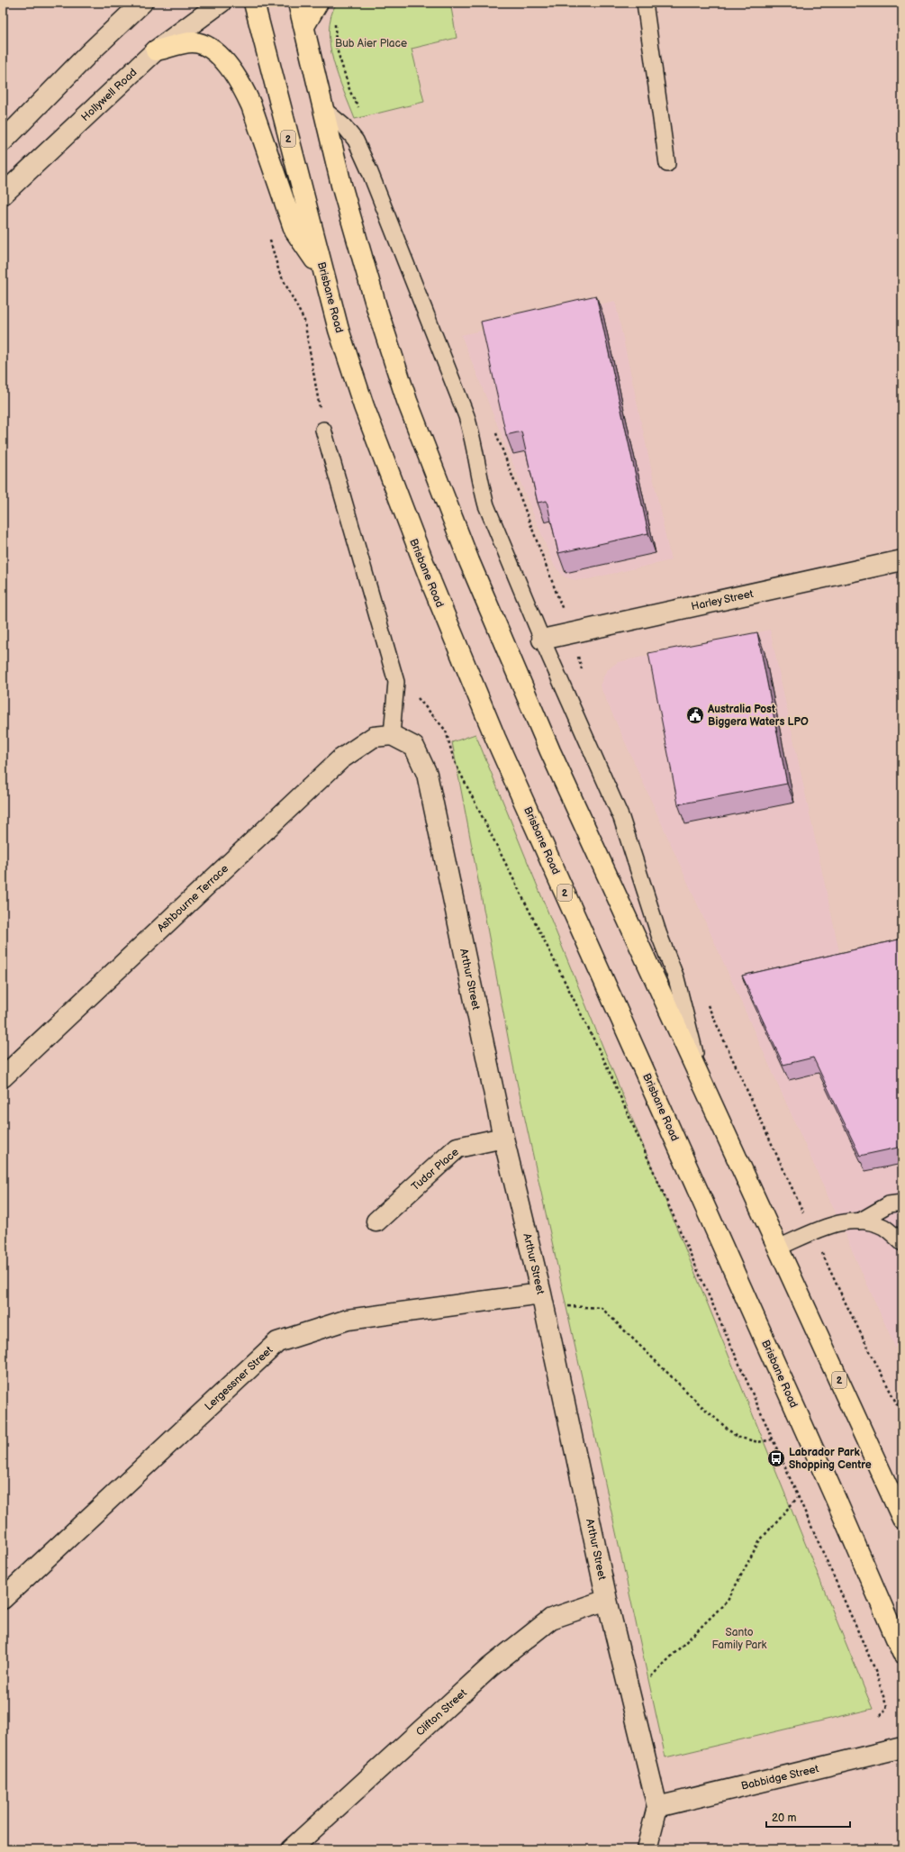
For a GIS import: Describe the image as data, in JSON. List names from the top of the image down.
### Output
{
  "streets": {
    "highway": ["2", "Brisbane Road"],
    "street": [
      "Hollywell Road",
      "Harley Street",
      "Ashbourne Terrace",
      "Arthur Street",
      "Tudor Place",
      "Lergessner Street",
      "Clifton Street",
      "Babbidge Street"
    ]
  },
  "crossings": [
    ["Ashbourne Terrace", "Arthur Street"],
    ["Arthur Street", "Tudor Place"],
    ["Arthur Street", "Lergessner Street"],
    ["Arthur Street", "Clifton Street"],
    ["Arthur Street", "Babbidge Street"]
  ],
  "parks": ["Bub Aier Place", "Santo Family Park"],
  "places": {
    "public building": ["Australia Post Biggera Waters LPO"],
    "bus stop": ["Labrador Park Shopping Centre"]
  },
  "scale_bar": "20 m"
}
